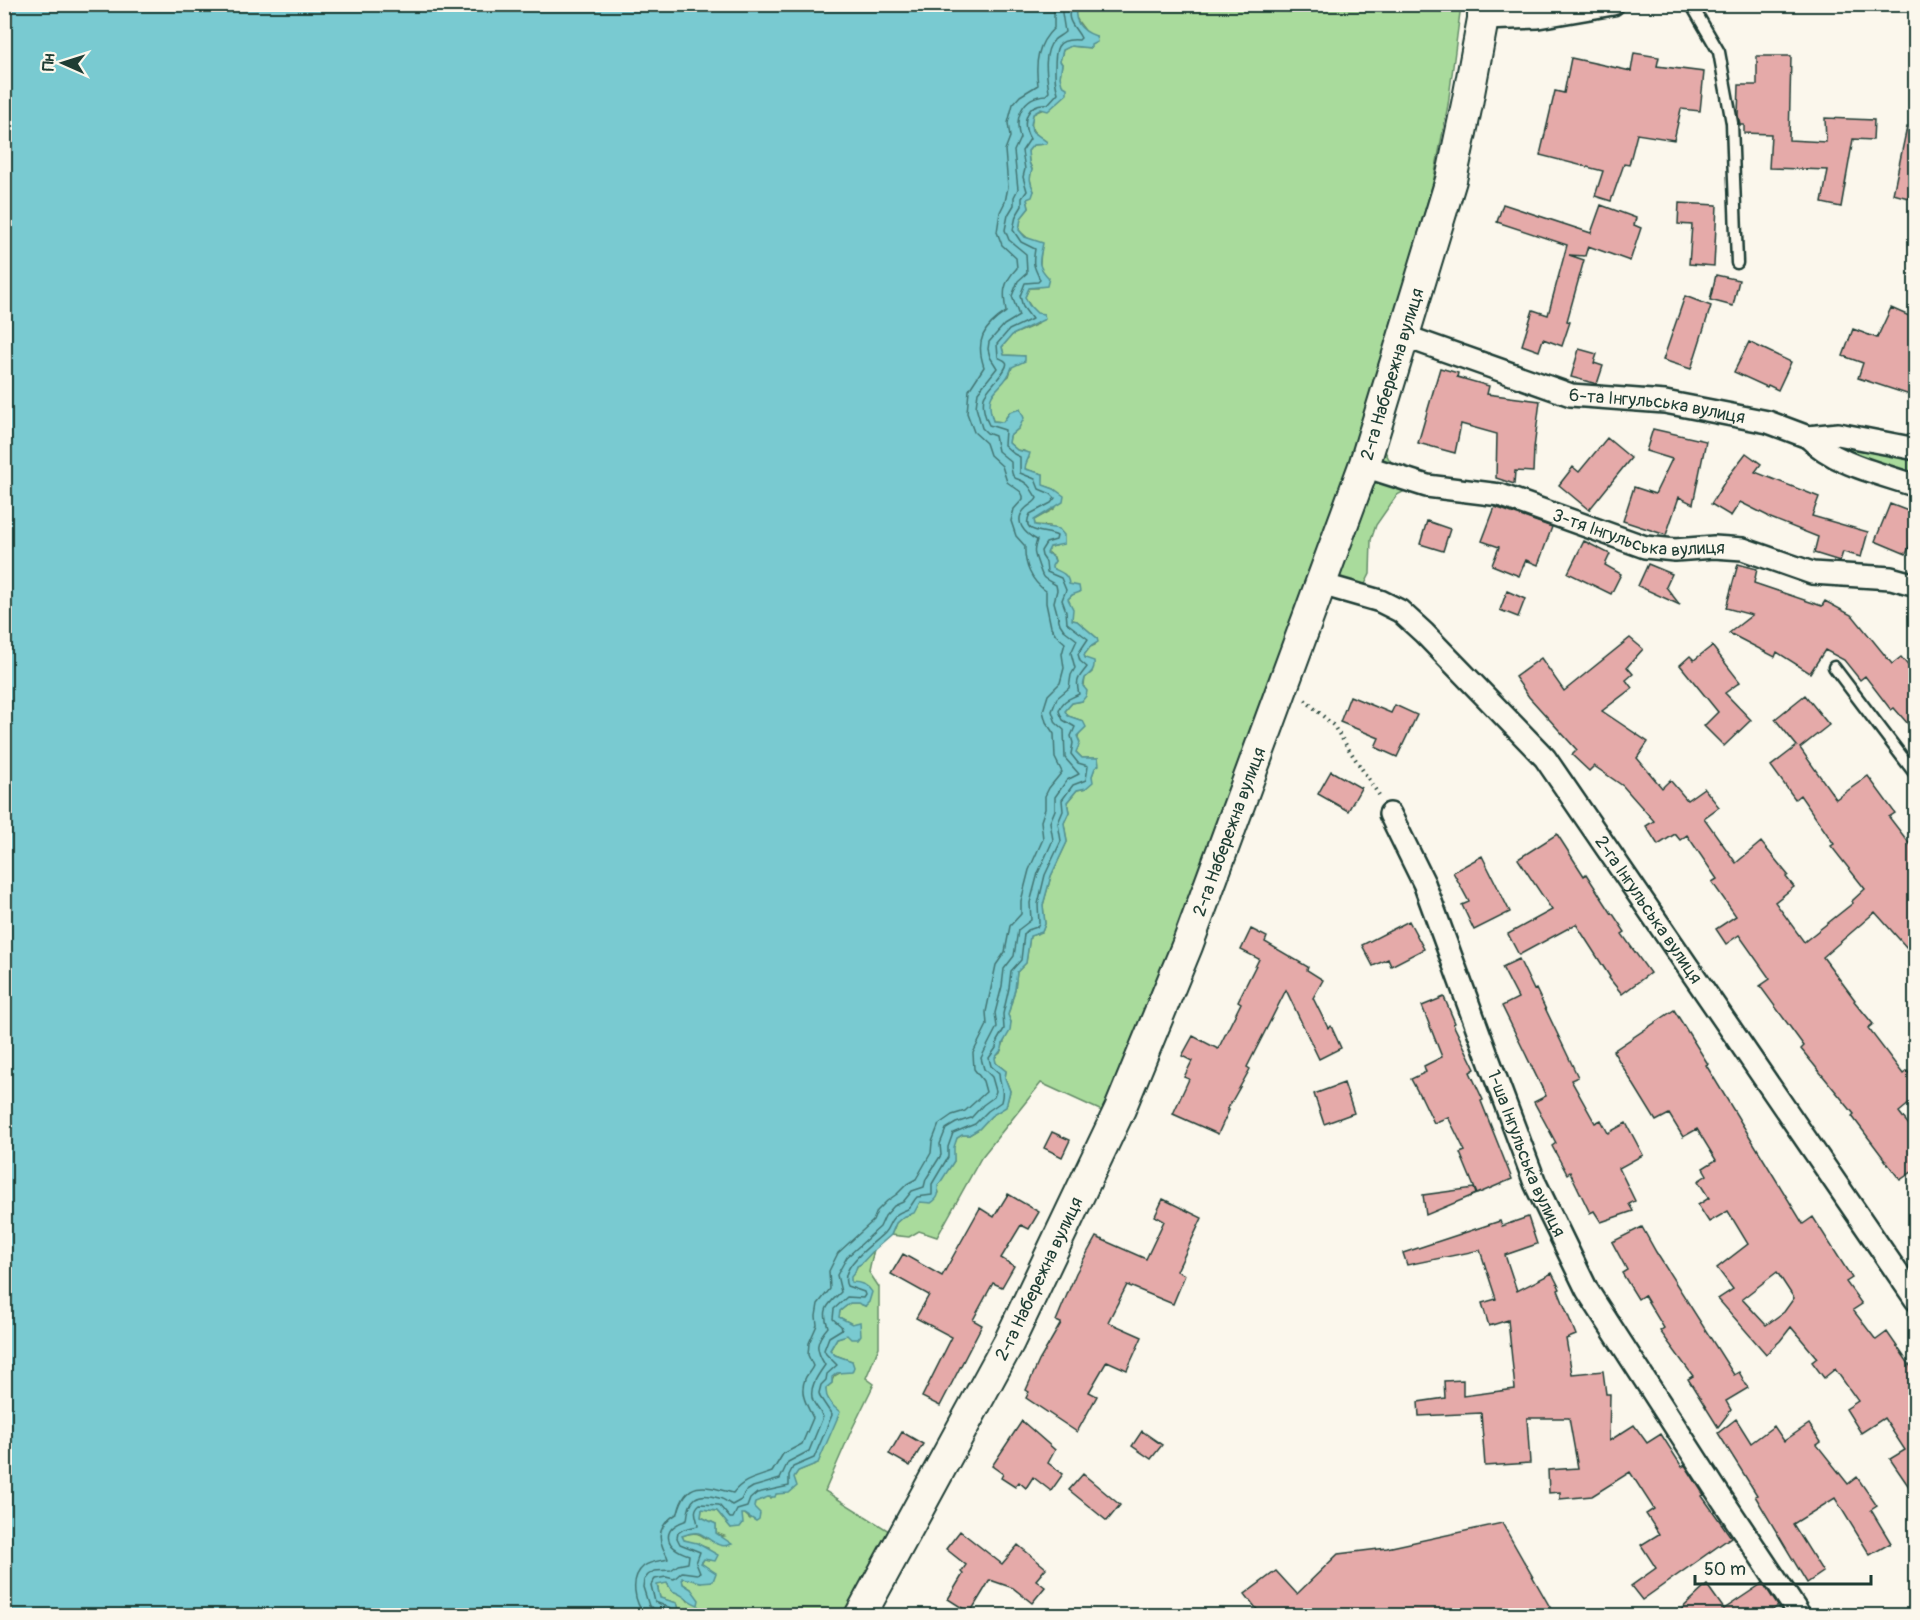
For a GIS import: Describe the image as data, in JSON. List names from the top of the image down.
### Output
{
  "streets": {
    "main road": ["2-га Набережна вулиця"],
    "street": [
      "6-та Інгульська вулиця",
      "3-тя Інгульська вулиця",
      "2-га Інгульська вулиця",
      "1-ша Інгульська вулиця"
    ]
  },
  "crossings": [
    ["2-га Набережна вулиця", "6-та Інгульська вулиця"],
    ["2-га Набережна вулиця", "3-тя Інгульська вулиця"],
    ["2-га Набережна вулиця", "2-га Інгульська вулиця"]
  ],
  "scale_bar": "50 m",
  "north": "left"
}
